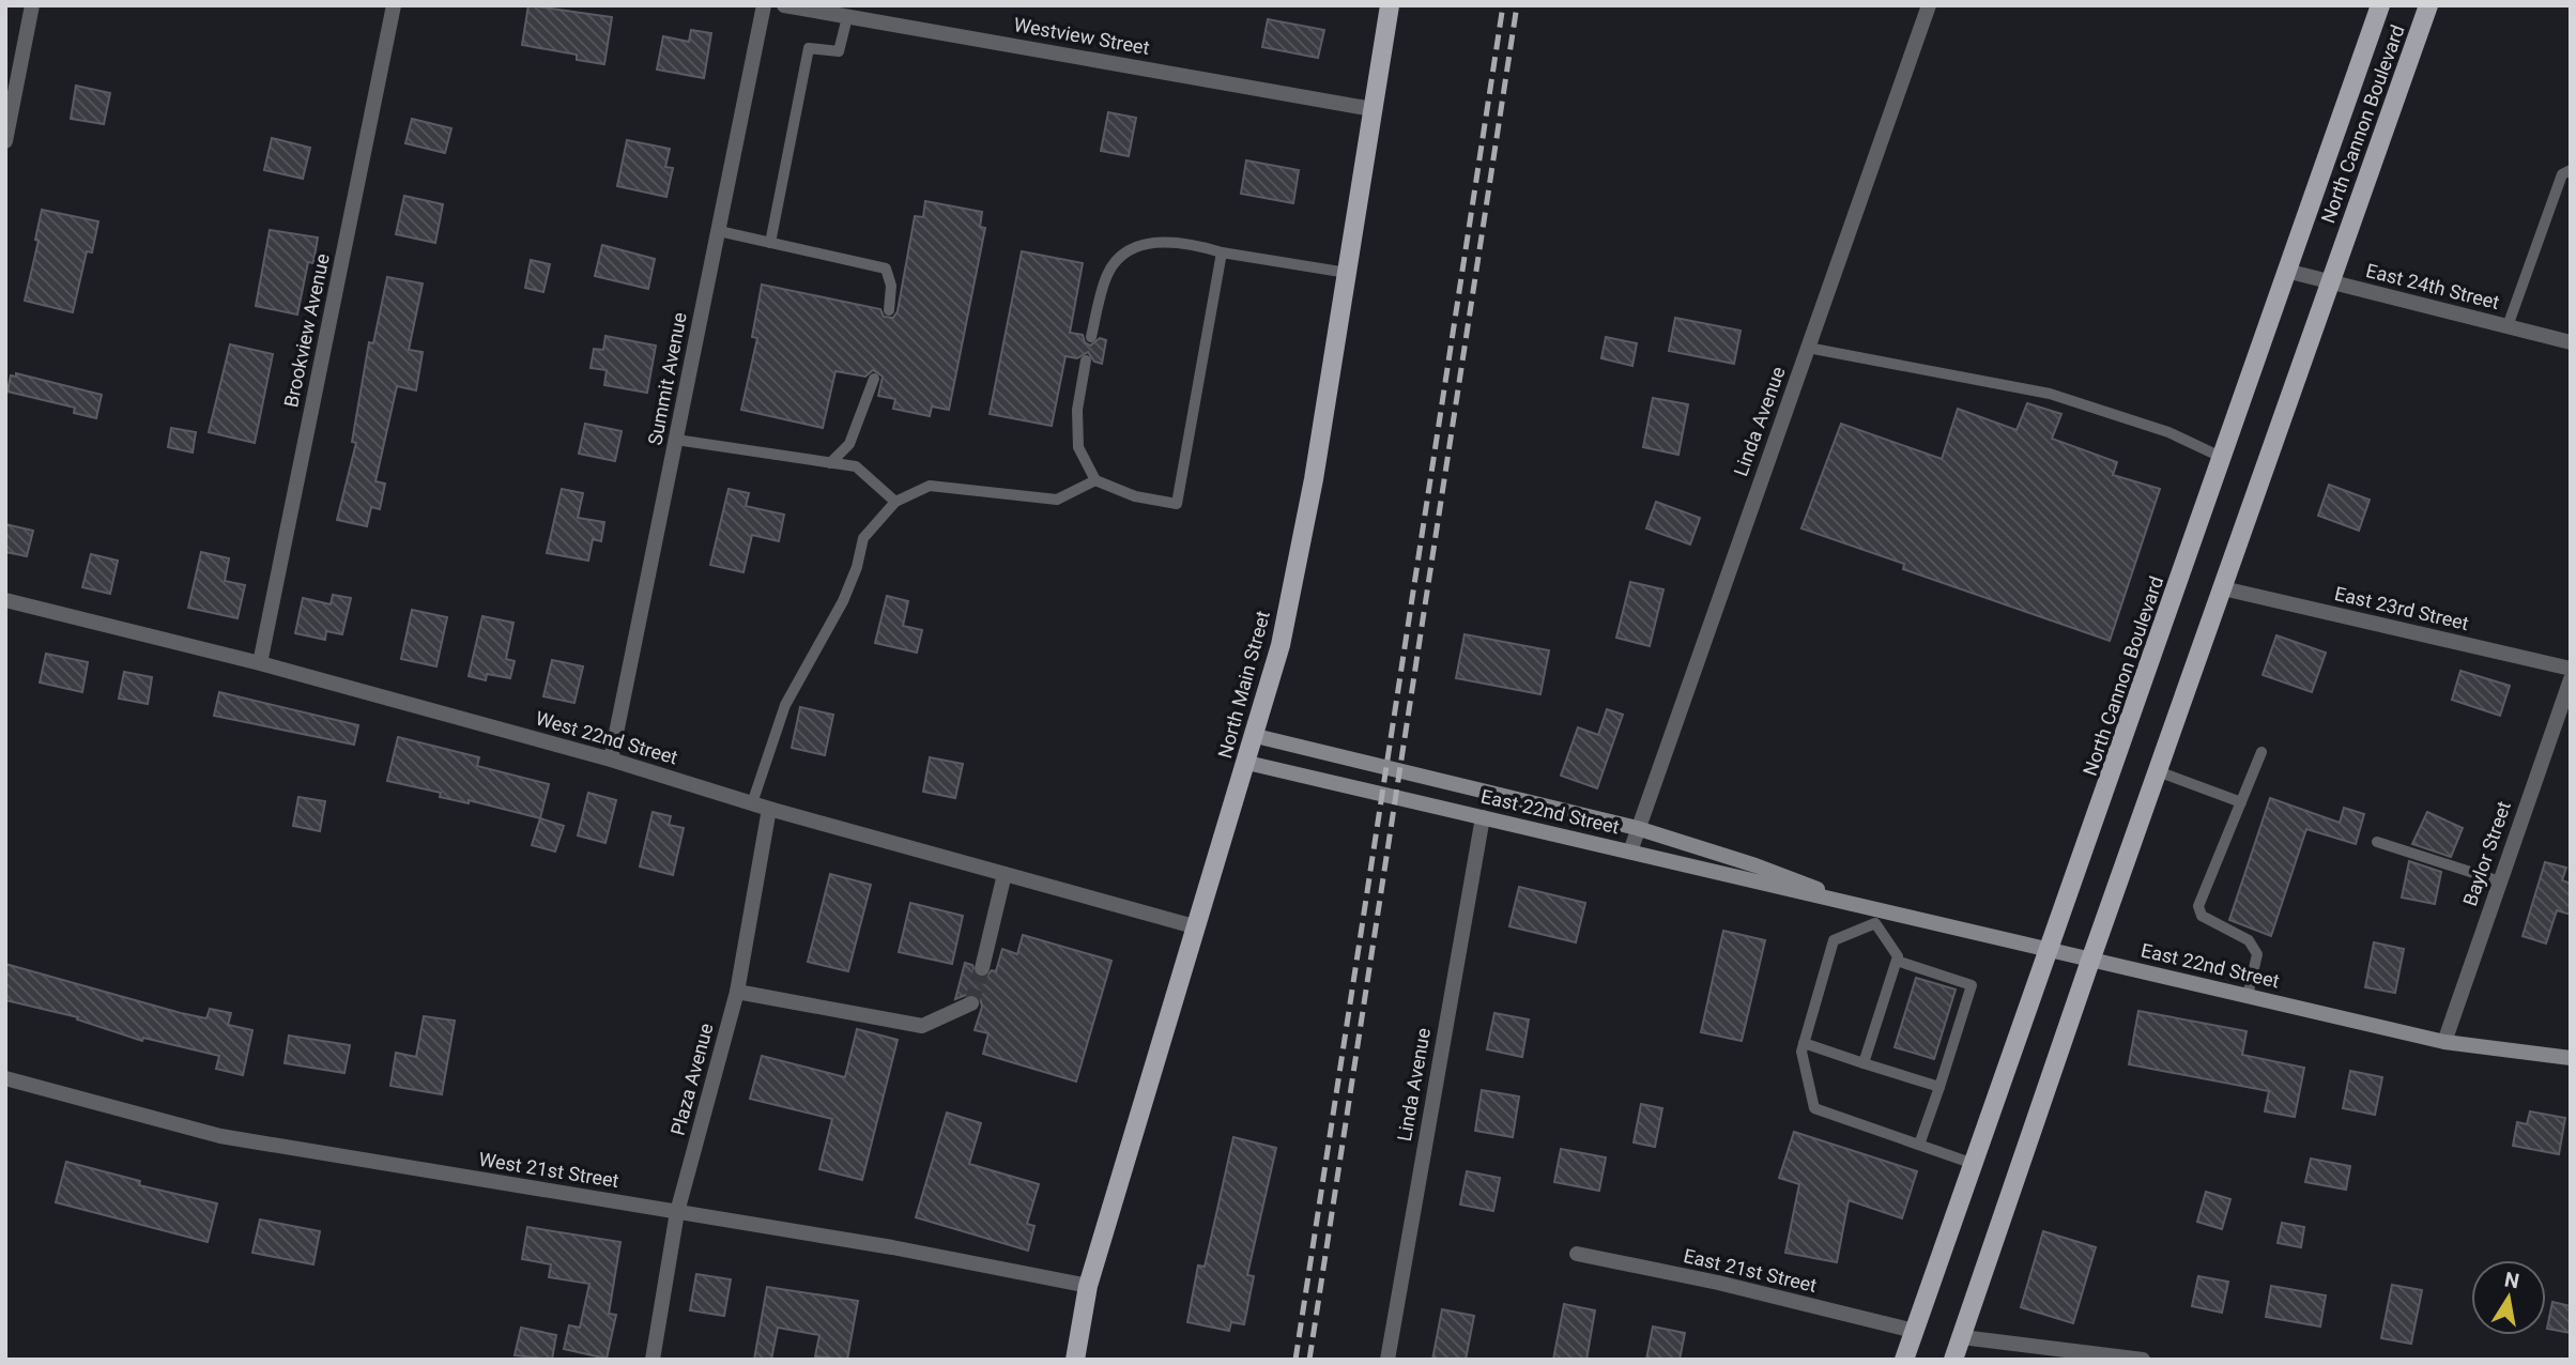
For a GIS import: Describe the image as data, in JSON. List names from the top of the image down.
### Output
{
  "streets": {
    "main road": ["North Cannon Boulevard", "North Main Street", "East 22nd Street"],
    "street": [
      "Westview Street",
      "East 24th Street",
      "Brookview Avenue",
      "Summit Avenue",
      "Linda Avenue",
      "East 23rd Street",
      "West 22nd Street",
      "Baylor Street",
      "Plaza Avenue",
      "West 21st Street",
      "East 21st Street"
    ]
  },
  "crossings": [
    ["Westview Street", "North Main Street"],
    ["North Cannon Boulevard", "East 24th Street"],
    ["North Cannon Boulevard", "East 23rd Street"],
    ["North Cannon Boulevard", "East 22nd Street"],
    ["North Cannon Boulevard", "East 21st Street"],
    ["Brookview Avenue", "West 22nd Street"],
    ["Summit Avenue", "West 22nd Street"],
    ["Linda Avenue", "East 22nd Street"],
    ["North Main Street", "West 22nd Street"],
    ["North Main Street", "East 22nd Street"],
    ["North Main Street", "West 21st Street"],
    ["West 22nd Street", "Plaza Avenue"],
    ["East 22nd Street", "Baylor Street"],
    ["Plaza Avenue", "West 21st Street"]
  ],
  "north": "top"
}
